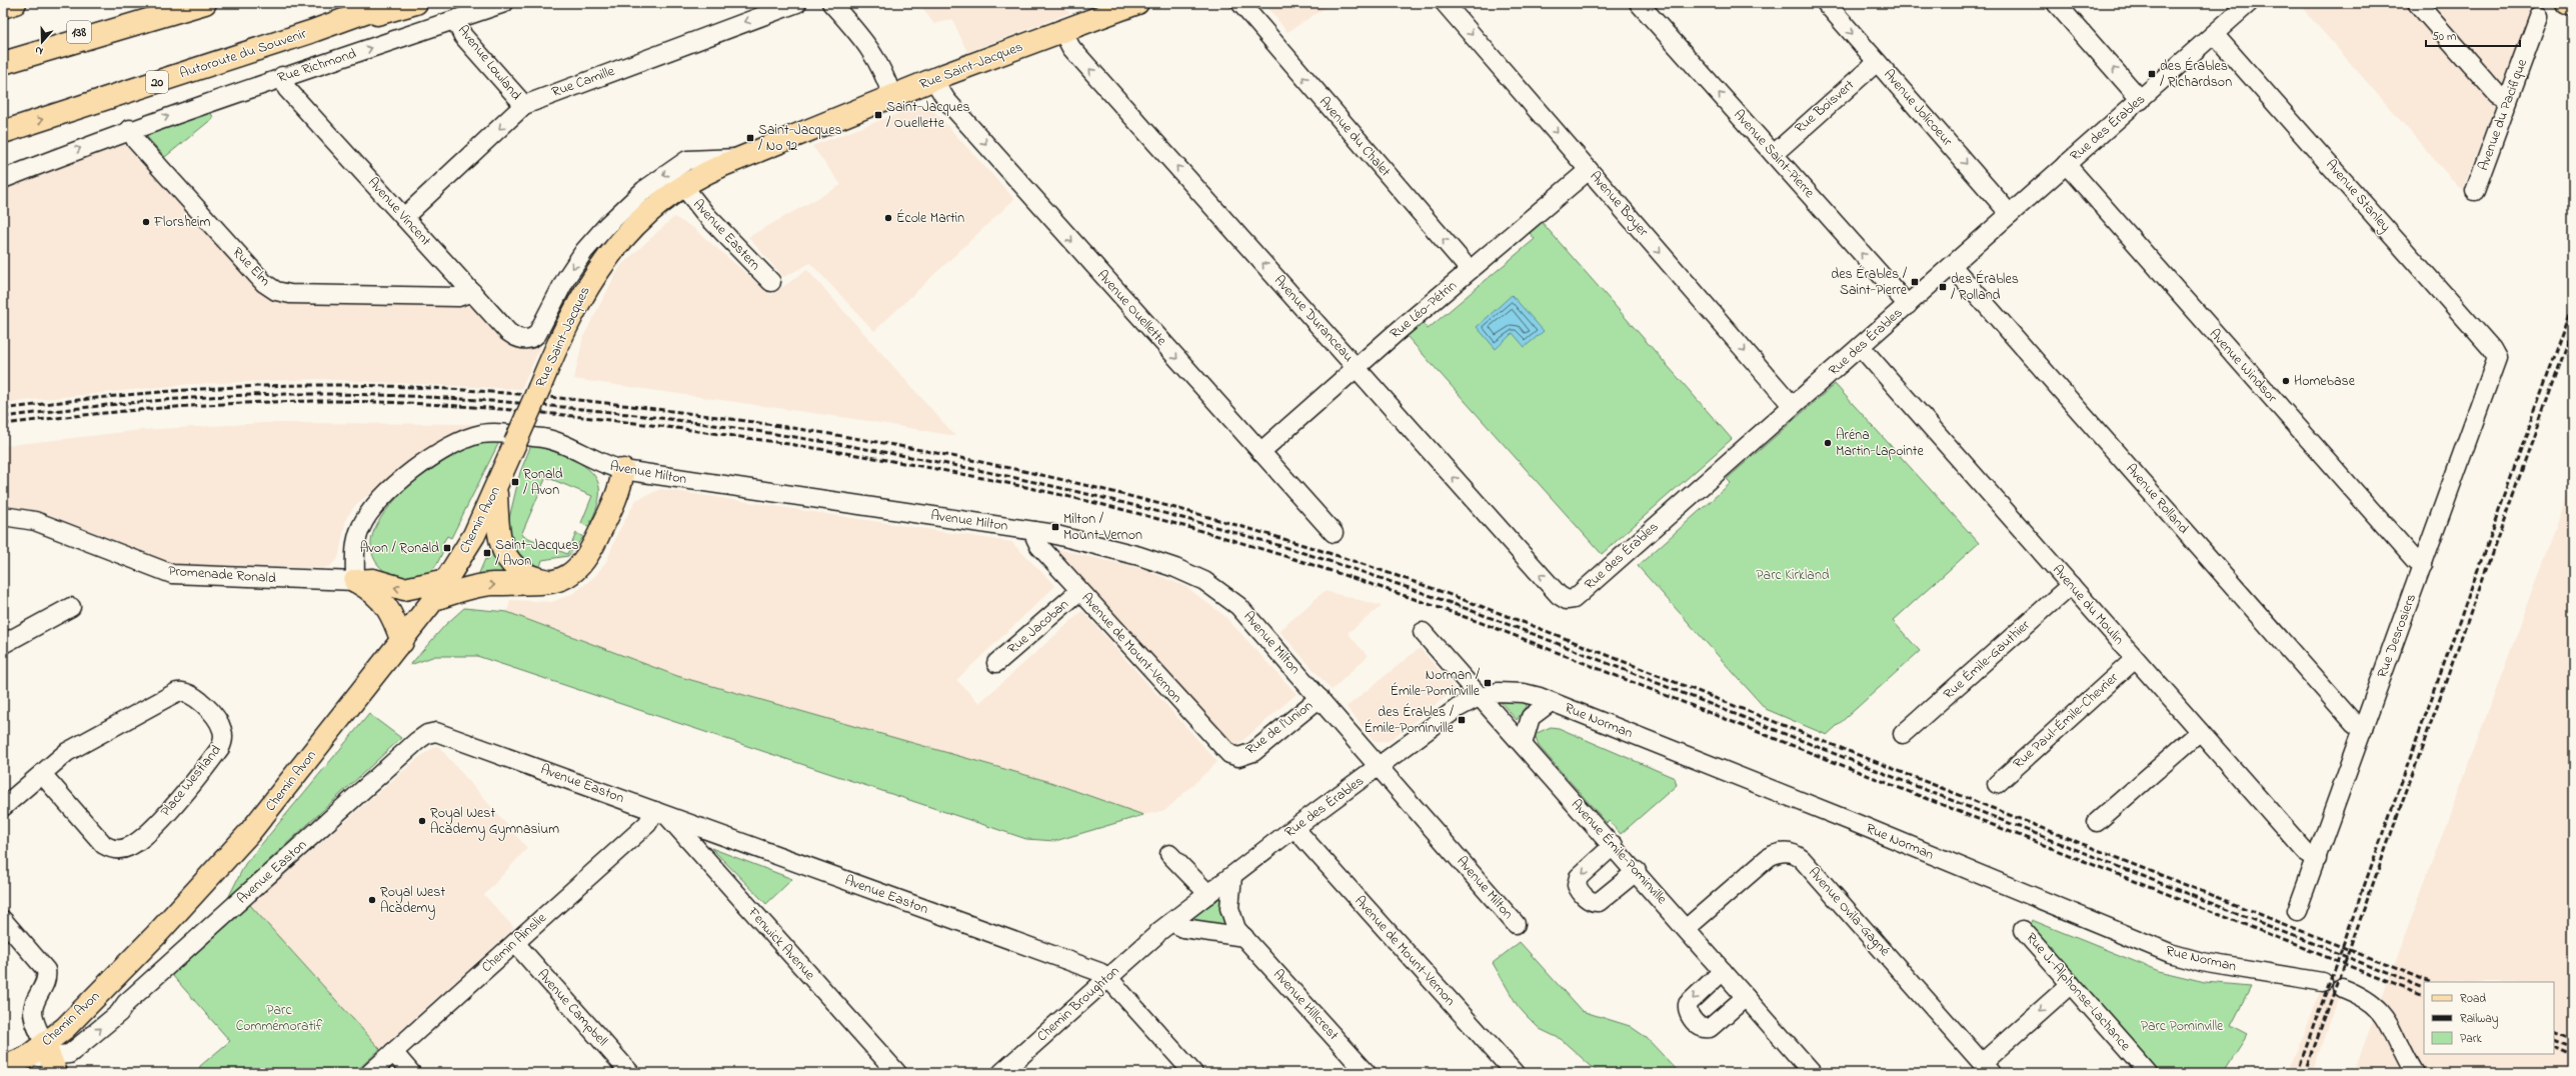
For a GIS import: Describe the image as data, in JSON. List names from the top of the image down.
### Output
{
  "streets": {
    "main road": [
      "138",
      "Autoroute du Souvenir",
      "Rue Saint-Jacques",
      "20",
      "Chemin Avon"
    ],
    "street": [
      "Avenue Lowland",
      "Rue Richmond",
      "Rue Camille",
      "Rue Boisvert",
      "Avenue Jolicoeur",
      "Avenue du Pacifique",
      "Rue des Érables",
      "Avenue du Chalet",
      "Avenue Saint-Pierre",
      "Avenue Stanley",
      "Avenue Boyer",
      "Avenue Vincent",
      "Avenue Eastern",
      "Rue Elm",
      "Avenue Ouellette",
      "Rue Léo-Pétrin",
      "Avenue Duranceau",
      "Avenue Windsor",
      "Avenue Milton",
      "Avenue Rolland",
      "Promenade Ronald",
      "Avenue du Moulin",
      "Rue Jacoban",
      "Rue Desrosiers",
      "Avenue de Mount-Vernon",
      "Rue Émile-Gauthier",
      "Rue Norman",
      "Rue Paul-Émile-Chevrier",
      "Rue de l'Union",
      "Place Westland",
      "Avenue Easton",
      "Avenue Émile-Pominville",
      "Avenue Ovila-Gagné",
      "Chemin Ainslie",
      "Fenwick Avenue",
      "Rue J.-Alphonse-Lachance",
      "Chemin Broughton",
      "Avenue Hillcrest",
      "Avenue Campbell"
    ]
  },
  "crossings": [
    ["Avenue Lowland", "Rue Richmond"],
    ["Avenue Lowland", "Rue Camille"],
    ["Rue Richmond", "Avenue Vincent"],
    ["Rue Richmond", "Rue Elm"],
    ["Rue Saint-Jacques", "Avenue Vincent"],
    ["Rue Saint-Jacques", "Avenue Eastern"],
    ["Rue Saint-Jacques", "Avenue Ouellette"],
    ["Rue Saint-Jacques", "Avenue Duranceau"],
    ["Rue Saint-Jacques", "Chemin Avon"],
    ["Rue Camille", "Avenue Vincent"],
    ["Rue Boisvert", "Avenue Jolicoeur"],
    ["Rue Boisvert", "Avenue Saint-Pierre"],
    ["Avenue Jolicoeur", "Rue des Érables"],
    ["Rue des Érables", "Avenue Saint-Pierre"],
    ["Rue des Érables", "Avenue Stanley"],
    ["Rue des Érables", "Avenue Boyer"],
    ["Rue des Érables", "Avenue Duranceau"],
    ["Rue des Érables", "Avenue Windsor"],
    ["Rue des Érables", "Avenue Milton"],
    ["Rue des Érables", "Avenue Rolland"],
    ["Rue des Érables", "Avenue du Moulin"],
    ["Rue des Érables", "Avenue de Mount-Vernon"],
    ["Rue des Érables", "Rue Norman"],
    ["Rue des Érables", "Avenue Émile-Pominville"],
    ["Rue des Érables", "Chemin Broughton"],
    ["Rue des Érables", "Avenue Hillcrest"],
    ["Avenue du Chalet", "Rue Léo-Pétrin"],
    ["Avenue Stanley", "Rue Desrosiers"],
    ["Avenue Boyer", "Rue Léo-Pétrin"],
    ["Avenue Vincent", "Rue Elm"],
    ["Avenue Ouellette", "Rue Léo-Pétrin"],
    ["Rue Léo-Pétrin", "Avenue Duranceau"],
    ["Avenue Windsor", "Rue Desrosiers"],
    ["Avenue Milton", "Promenade Ronald"],
    ["Avenue Milton", "Avenue de Mount-Vernon"],
    ["Avenue Milton", "Rue de l'Union"],
    ["Avenue Rolland", "Rue Desrosiers"],
    ["Chemin Avon", "Avenue Easton"],
    ["Avenue du Moulin", "Rue Desrosiers"],
    ["Avenue du Moulin", "Rue Émile-Gauthier"],
    ["Avenue du Moulin", "Rue Paul-Émile-Chevrier"],
    ["Rue Jacoban", "Avenue de Mount-Vernon"],
    ["Avenue de Mount-Vernon", "Rue de l'Union"],
    ["Rue Norman", "Avenue Émile-Pominville"],
    ["Avenue Easton", "Chemin Ainslie"],
    ["Avenue Easton", "Fenwick Avenue"],
    ["Avenue Easton", "Chemin Broughton"],
    ["Avenue Émile-Pominville", "Avenue Ovila-Gagné"],
    ["Chemin Ainslie", "Fenwick Avenue"],
    ["Chemin Ainslie", "Avenue Campbell"]
  ],
  "one_way": [
    "Rue Richmond",
    "Rue Camille",
    "Avenue Jolicoeur",
    "Avenue du Chalet",
    "Avenue Saint-Pierre",
    "Avenue Boyer",
    "Avenue Ouellette",
    "Avenue Duranceau",
    "Avenue Easton"
  ],
  "parks": ["Parc Kirkland", "Parc Commémoratif", "Parc Pominville"],
  "places": {
    "transit": [
      "des Érables / Richardson",
      "Saint-Jacques / Ouellette",
      "Saint-Jacques / No 92",
      "des Érables / Saint-Pierre",
      "des Érables / Rolland",
      "Ronald / Avon",
      "Milton / Mount-Vernon",
      "Avon / Ronald",
      "Saint-Jacques / Avon",
      "Norman / Émile-Pominville",
      "des Érables / Émile-Pominville"
    ],
    "other": [
      "École Martin",
      "Florsheim",
      "Homebase",
      "Aréna Martin-Lapointe",
      "Royal West Academy Gymnasium",
      "Royal West Academy"
    ]
  },
  "legend": ["Road", "Railway", "Park"],
  "scale_bar": "50 m",
  "north": "bottom"
}
